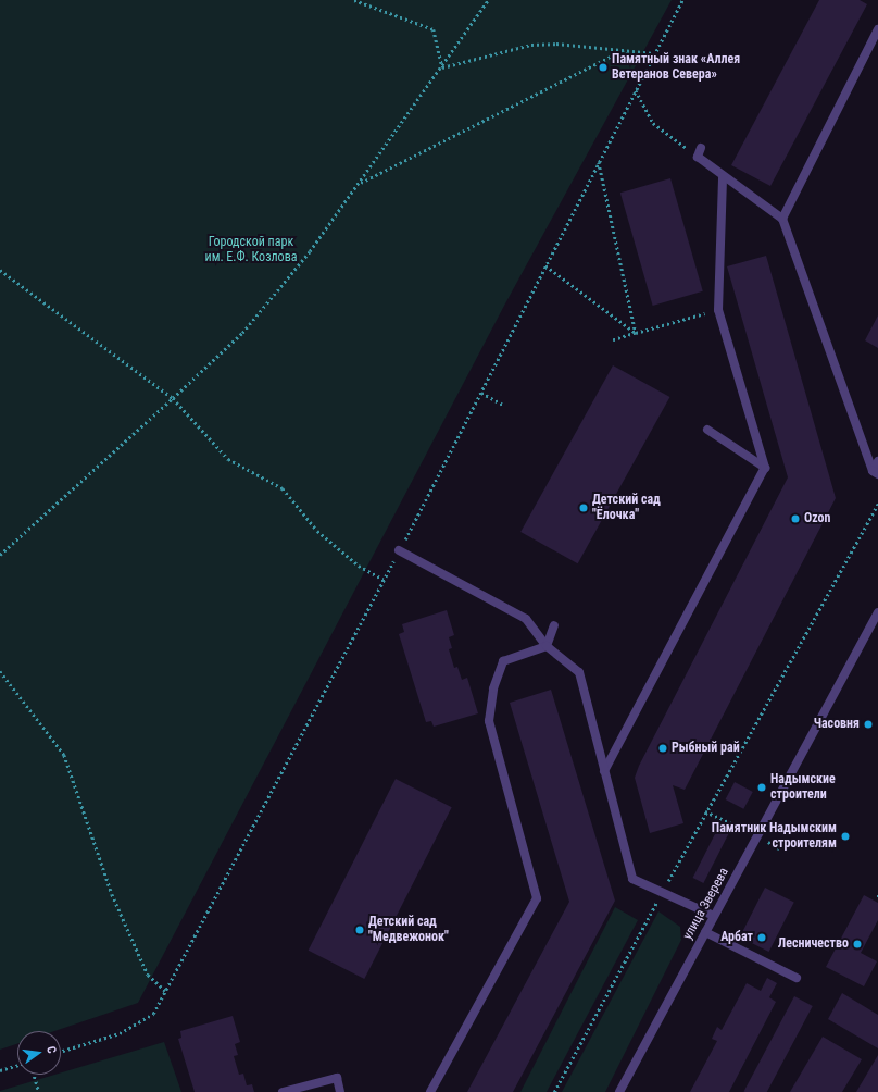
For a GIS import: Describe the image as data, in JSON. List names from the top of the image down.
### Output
{
  "streets": {
    "street": ["улица Зверева"]
  },
  "parks": ["Городской парк им. Е.Ф. Козлова"],
  "places": [
    "Памятный знак «Аллея Ветеранов Севера»",
    "Детский сад \"Ёлочка\"",
    "Ozon",
    "Часовня",
    "Рыбный рай",
    "Надымские строители",
    "Памятник Надымским строителям",
    "Детский сад \"Медвежонок\"",
    "Арбат",
    "Лесничество"
  ],
  "north": "right"
}
